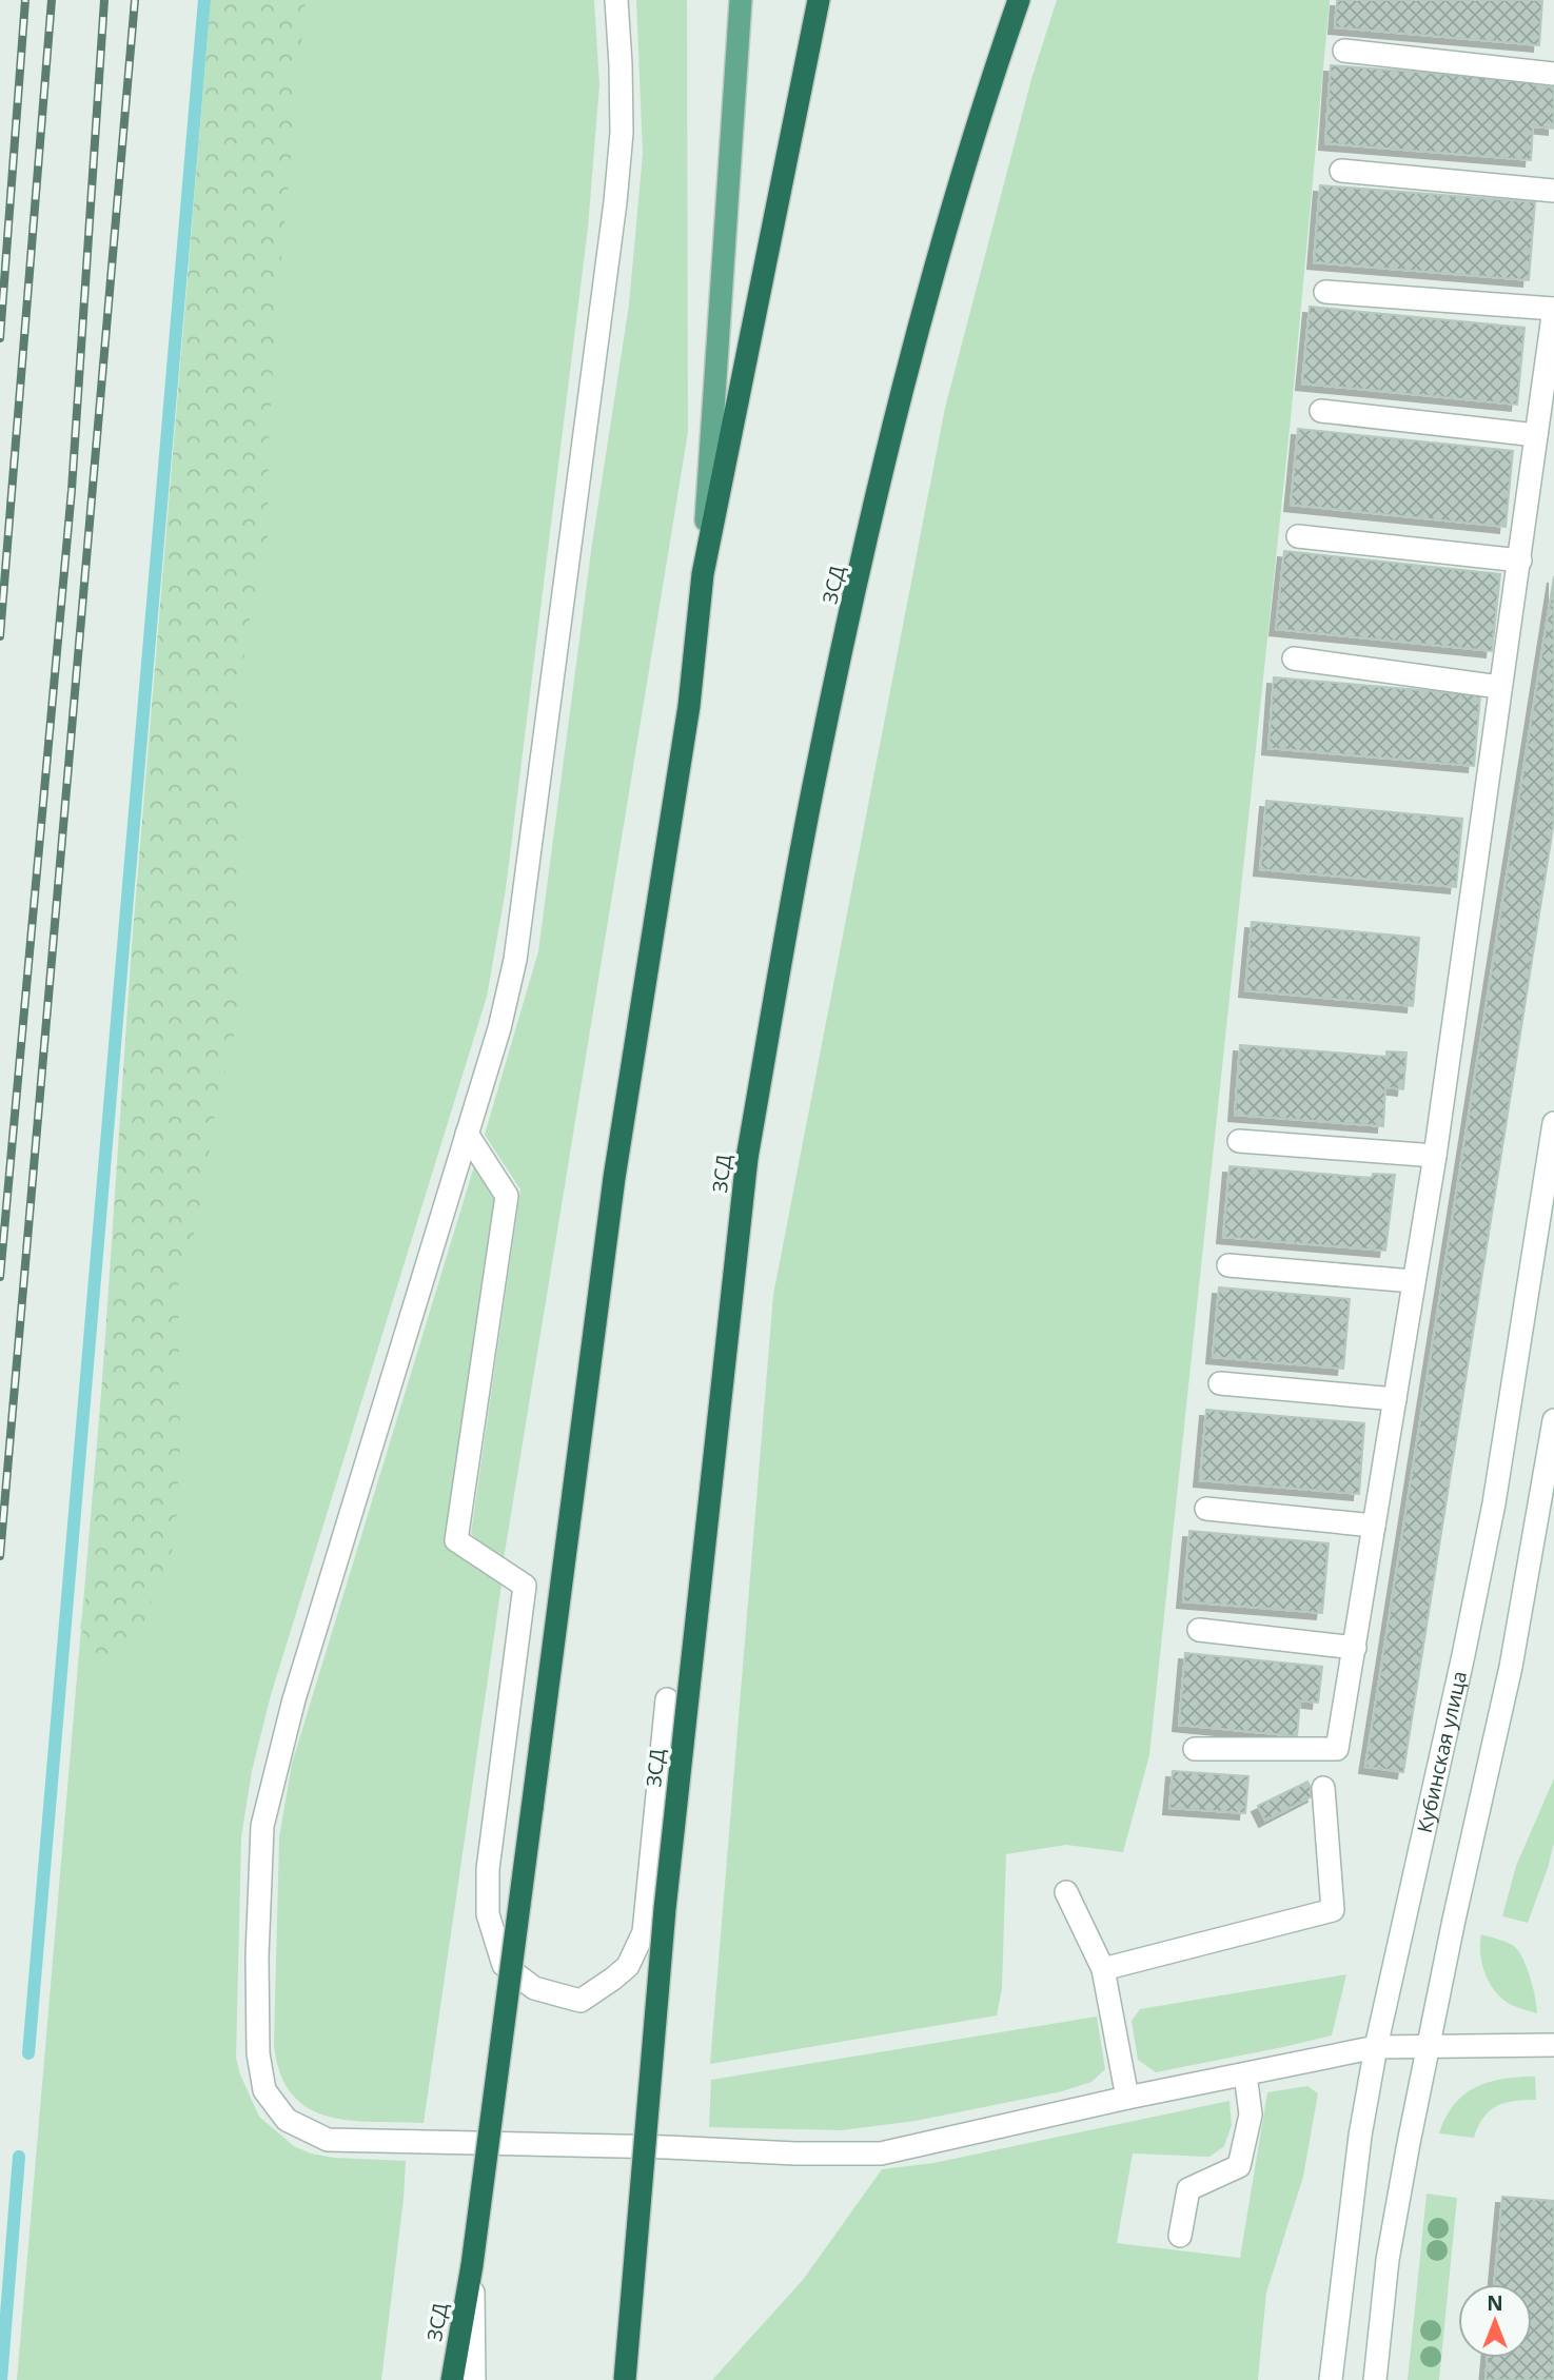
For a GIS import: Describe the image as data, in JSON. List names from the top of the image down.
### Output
{
  "streets": {
    "highway": ["ЗСД"],
    "main road": ["Кубинская улица"]
  },
  "north": "top"
}
